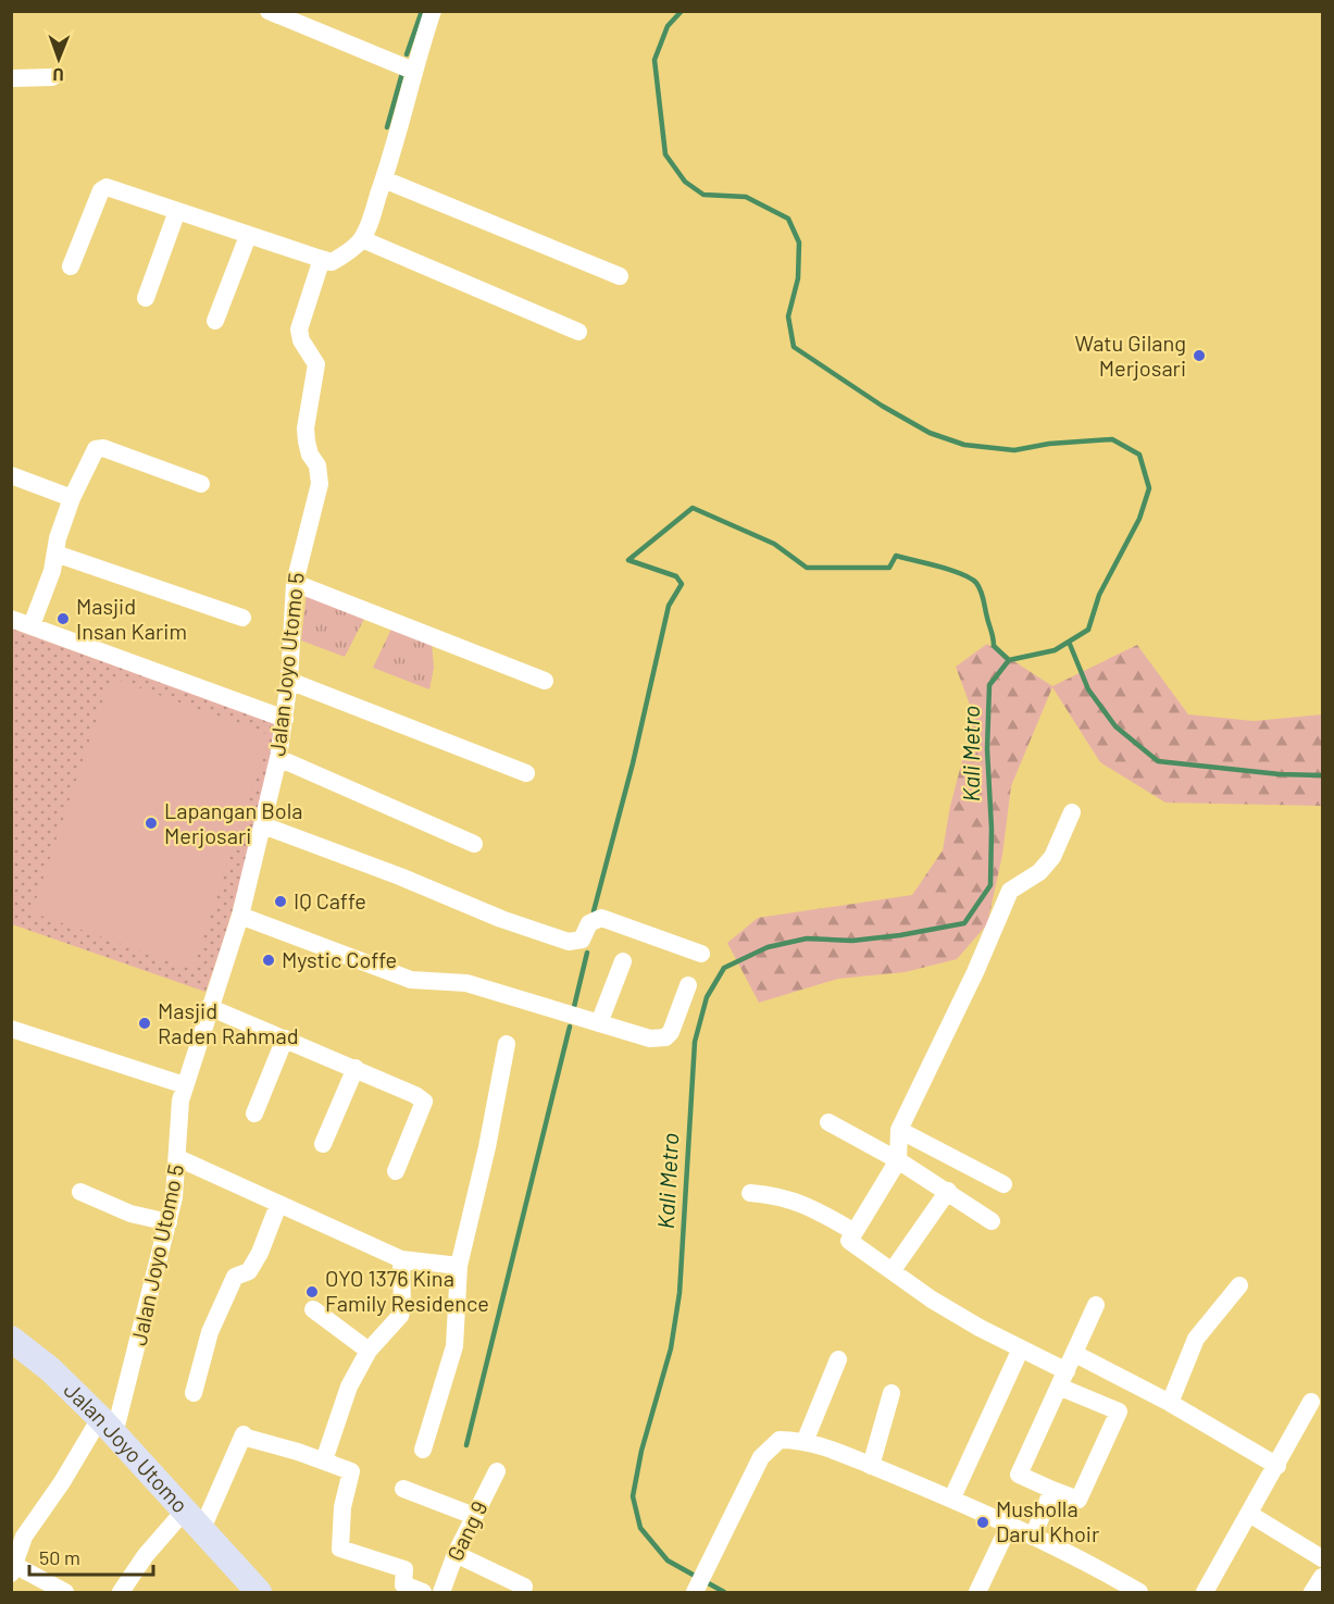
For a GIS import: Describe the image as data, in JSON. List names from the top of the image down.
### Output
{
  "streets": {
    "main road": ["Jalan Joyo Utomo"],
    "street": ["Jalan Joyo Utomo 5", "Gang 9"]
  },
  "crossings": [
    ["Jalan Joyo Utomo 5", "Jalan Joyo Utomo"]
  ],
  "water": ["Kali Metro"],
  "places": [
    "Watu Gilang Merjosari",
    "Masjid Insan Karim",
    "Lapangan Bola Merjosari",
    "IQ Caffe",
    "Mystic Coffe",
    "Masjid Raden Rahmad",
    "OYO 1376 Kina Family Residence",
    "Musholla Darul Khoir"
  ],
  "scale_bar": "50 m",
  "north": "bottom"
}
